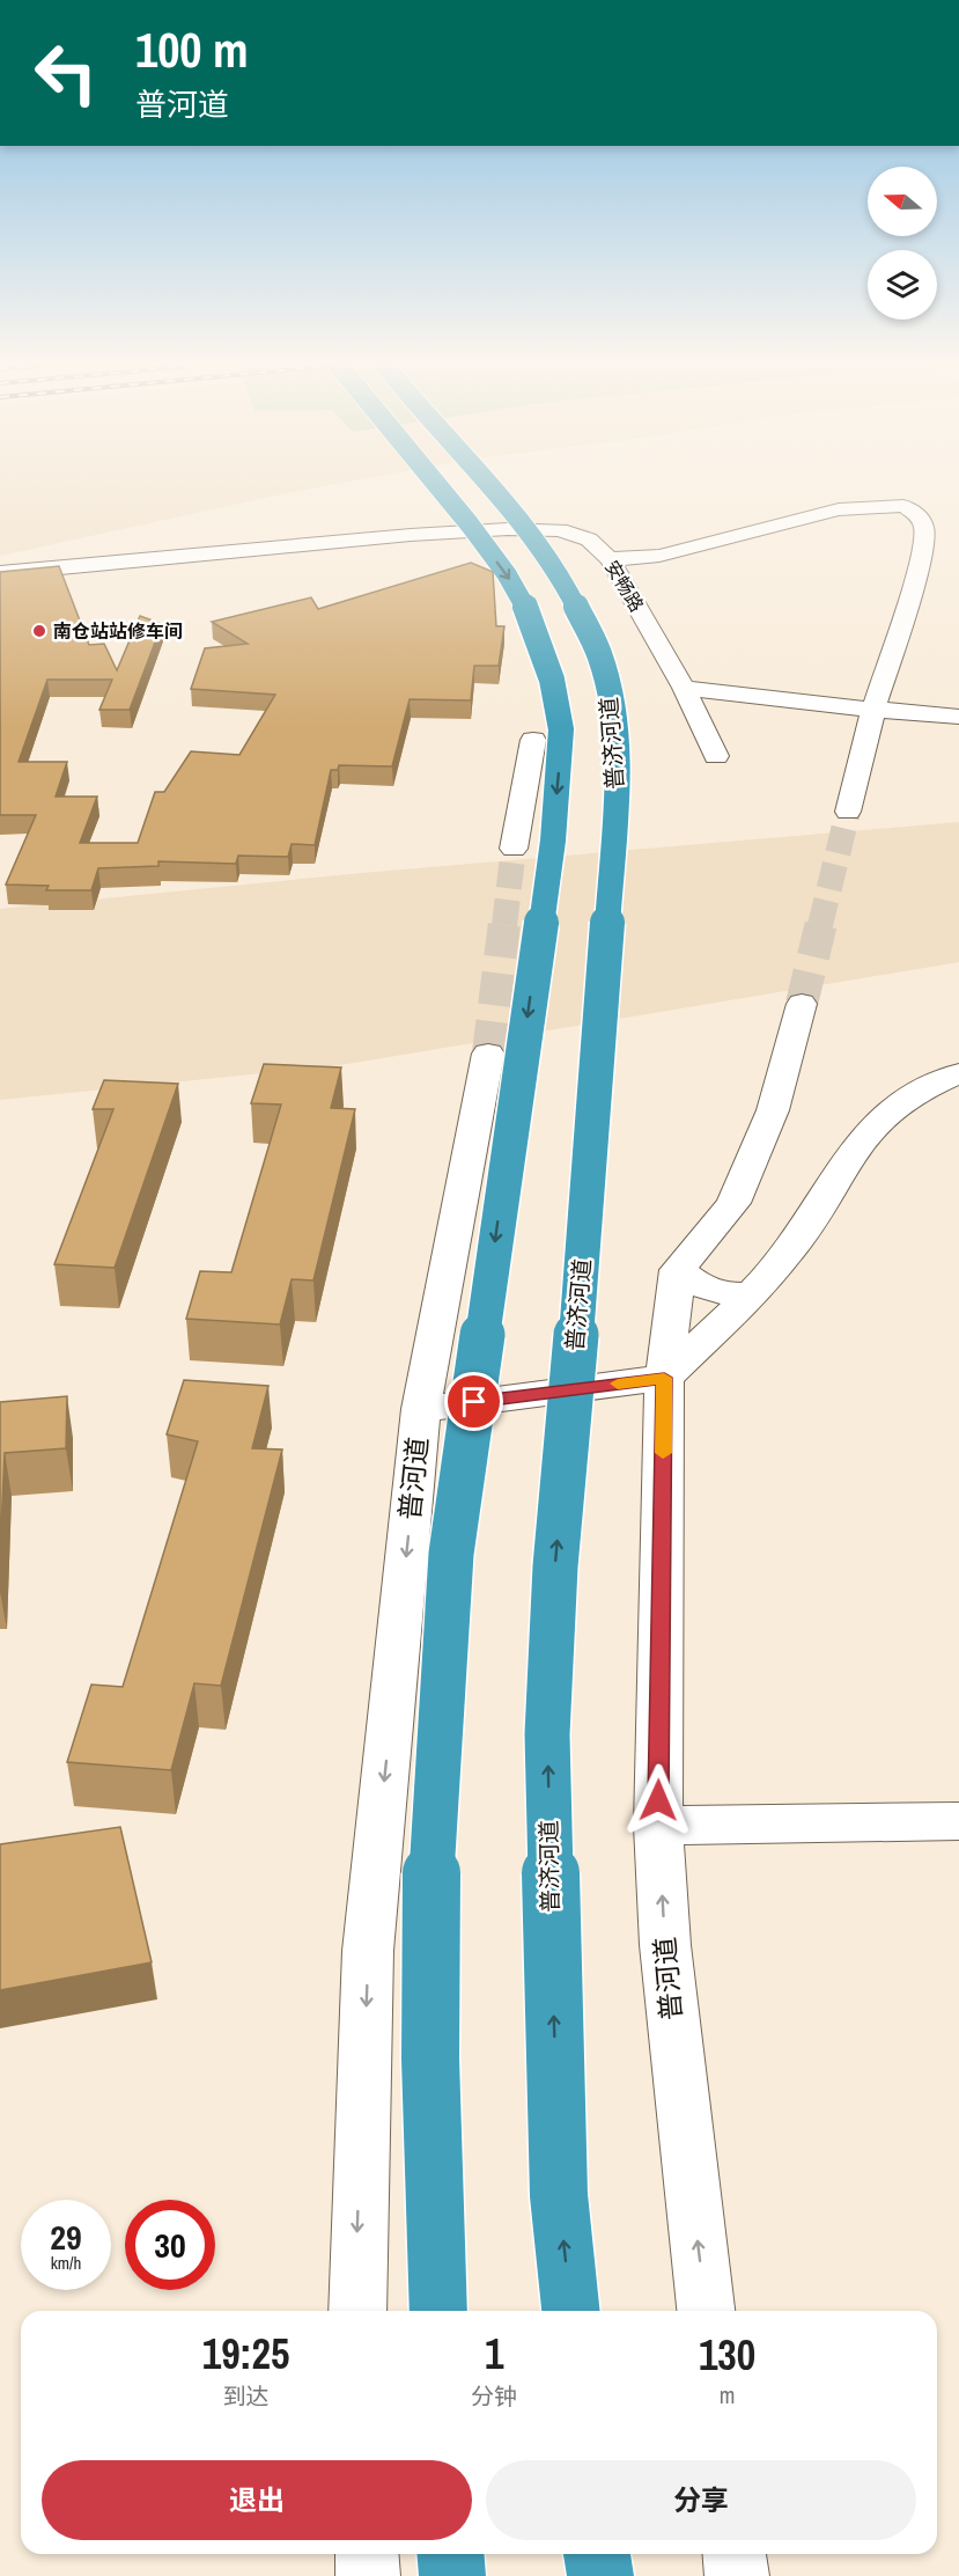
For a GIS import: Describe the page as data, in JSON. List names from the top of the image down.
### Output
{
  "streets": {
    "highway": ["普济河道"],
    "street": ["安畅路", "普河道"]
  },
  "places": ["南仓站站修车间"],
  "north": "left",
  "page": {
    "turn": ["100 m", "普河道"],
    "speed": "29 km/h",
    "limit": "30",
    "eta": [
      "19:25",
      "到达",
      "1",
      "分钟",
      "130",
      "m"
    ],
    "buttons": ["退出", "分享"]
  }
}
